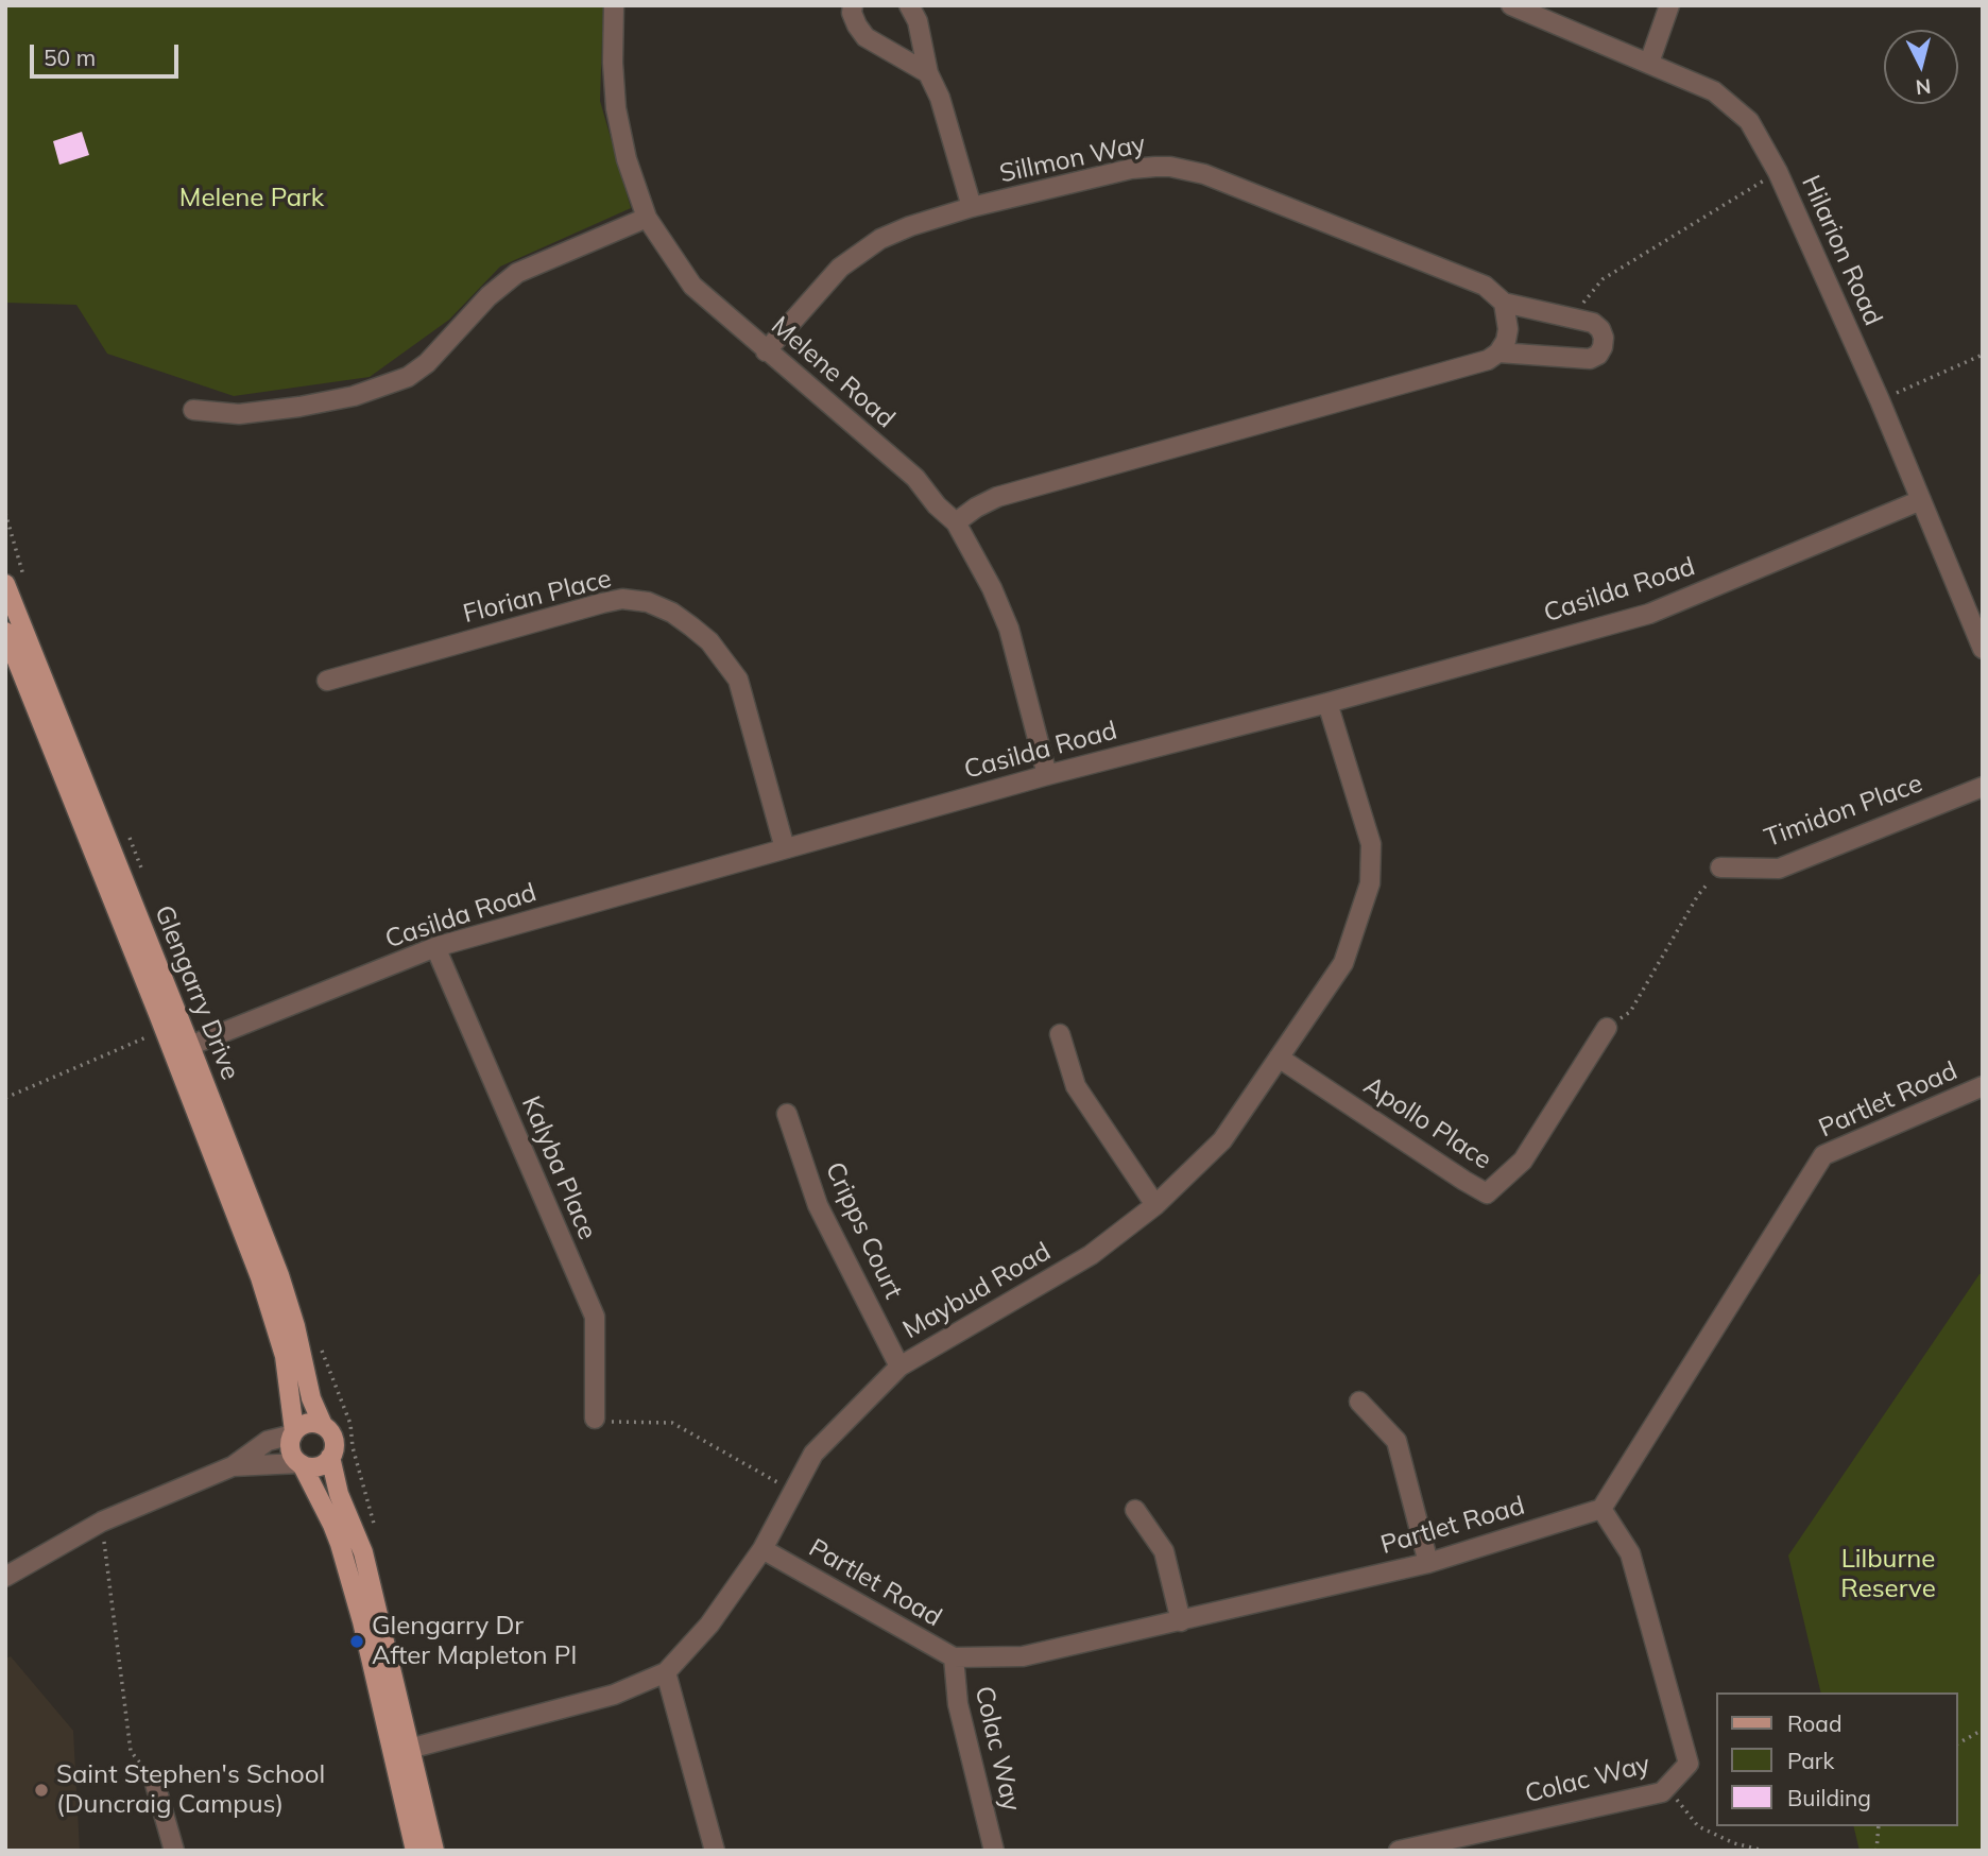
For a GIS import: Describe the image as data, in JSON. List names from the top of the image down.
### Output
{
  "streets": {
    "main road": ["Glengarry Drive"],
    "street": [
      "Sillmon Way",
      "Hilarion Road",
      "Melene Road",
      "Casilda Road",
      "Florian Place",
      "Timidon Place",
      "Partlet Road",
      "Apollo Place",
      "Kalyba Place",
      "Cripps Court",
      "Maybud Road",
      "Colac Way"
    ]
  },
  "crossings": [
    ["Sillmon Way", "Melene Road"],
    ["Hilarion Road", "Casilda Road"],
    ["Melene Road", "Casilda Road"],
    ["Casilda Road", "Florian Place"],
    ["Casilda Road", "Glengarry Drive"],
    ["Casilda Road", "Kalyba Place"],
    ["Casilda Road", "Maybud Road"],
    ["Partlet Road", "Maybud Road"],
    ["Partlet Road", "Colac Way"],
    ["Apollo Place", "Maybud Road"],
    ["Cripps Court", "Maybud Road"]
  ],
  "parks": ["Melene Park", "Lilburne Reserve"],
  "places": ["Glengarry Dr After Mapleton Pl", "Saint Stephen's School (Duncraig Campus)"],
  "legend": ["Road", "Park", "Building"],
  "scale_bar": "50 m",
  "north": "bottom"
}
